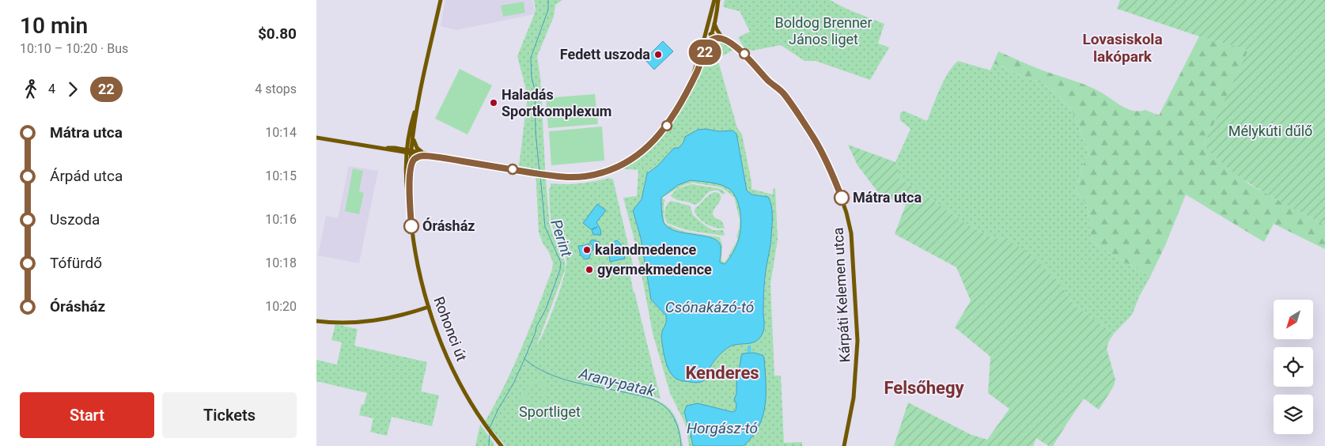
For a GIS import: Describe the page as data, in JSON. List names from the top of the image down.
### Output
{
  "streets": {
    "street": ["Kárpáti Kelemen utca", "Rohonci út"]
  },
  "districts": ["Lovasiskola lakópark", "Kenderes", "Felsőhegy"],
  "water": [
    "Perint",
    "Csónakázó-tó",
    "Arany-patak",
    "Horgász-tó"
  ],
  "parks": ["Boldog Brenner János liget", "Mélykúti dűlő", "Sportliget"],
  "places": [
    "Fedett uszoda",
    "Haladás Sportkomplexum",
    "Mátra utca",
    "Órásház",
    "kalandmedence",
    "gyermekmedence"
  ],
  "lines": ["bus line 22"],
  "north": "bottom left",
  "page": {
    "heading": ["10 min", "10:10 – 10:20 · Bus", "$0.80"],
    "on_map": "22",
    "legs": ["4", "22", "4 stops"],
    "list": [
      {
        "name": "Mátra utca",
        "value": "10:14"
      },
      {
        "name": "Árpád utca",
        "value": "10:15"
      },
      {
        "name": "Uszoda",
        "value": "10:16"
      },
      {
        "name": "Tófürdő",
        "value": "10:18"
      },
      {
        "name": "Órásház",
        "value": "10:20"
      }
    ],
    "buttons": ["Start", "Tickets"]
  }
}
